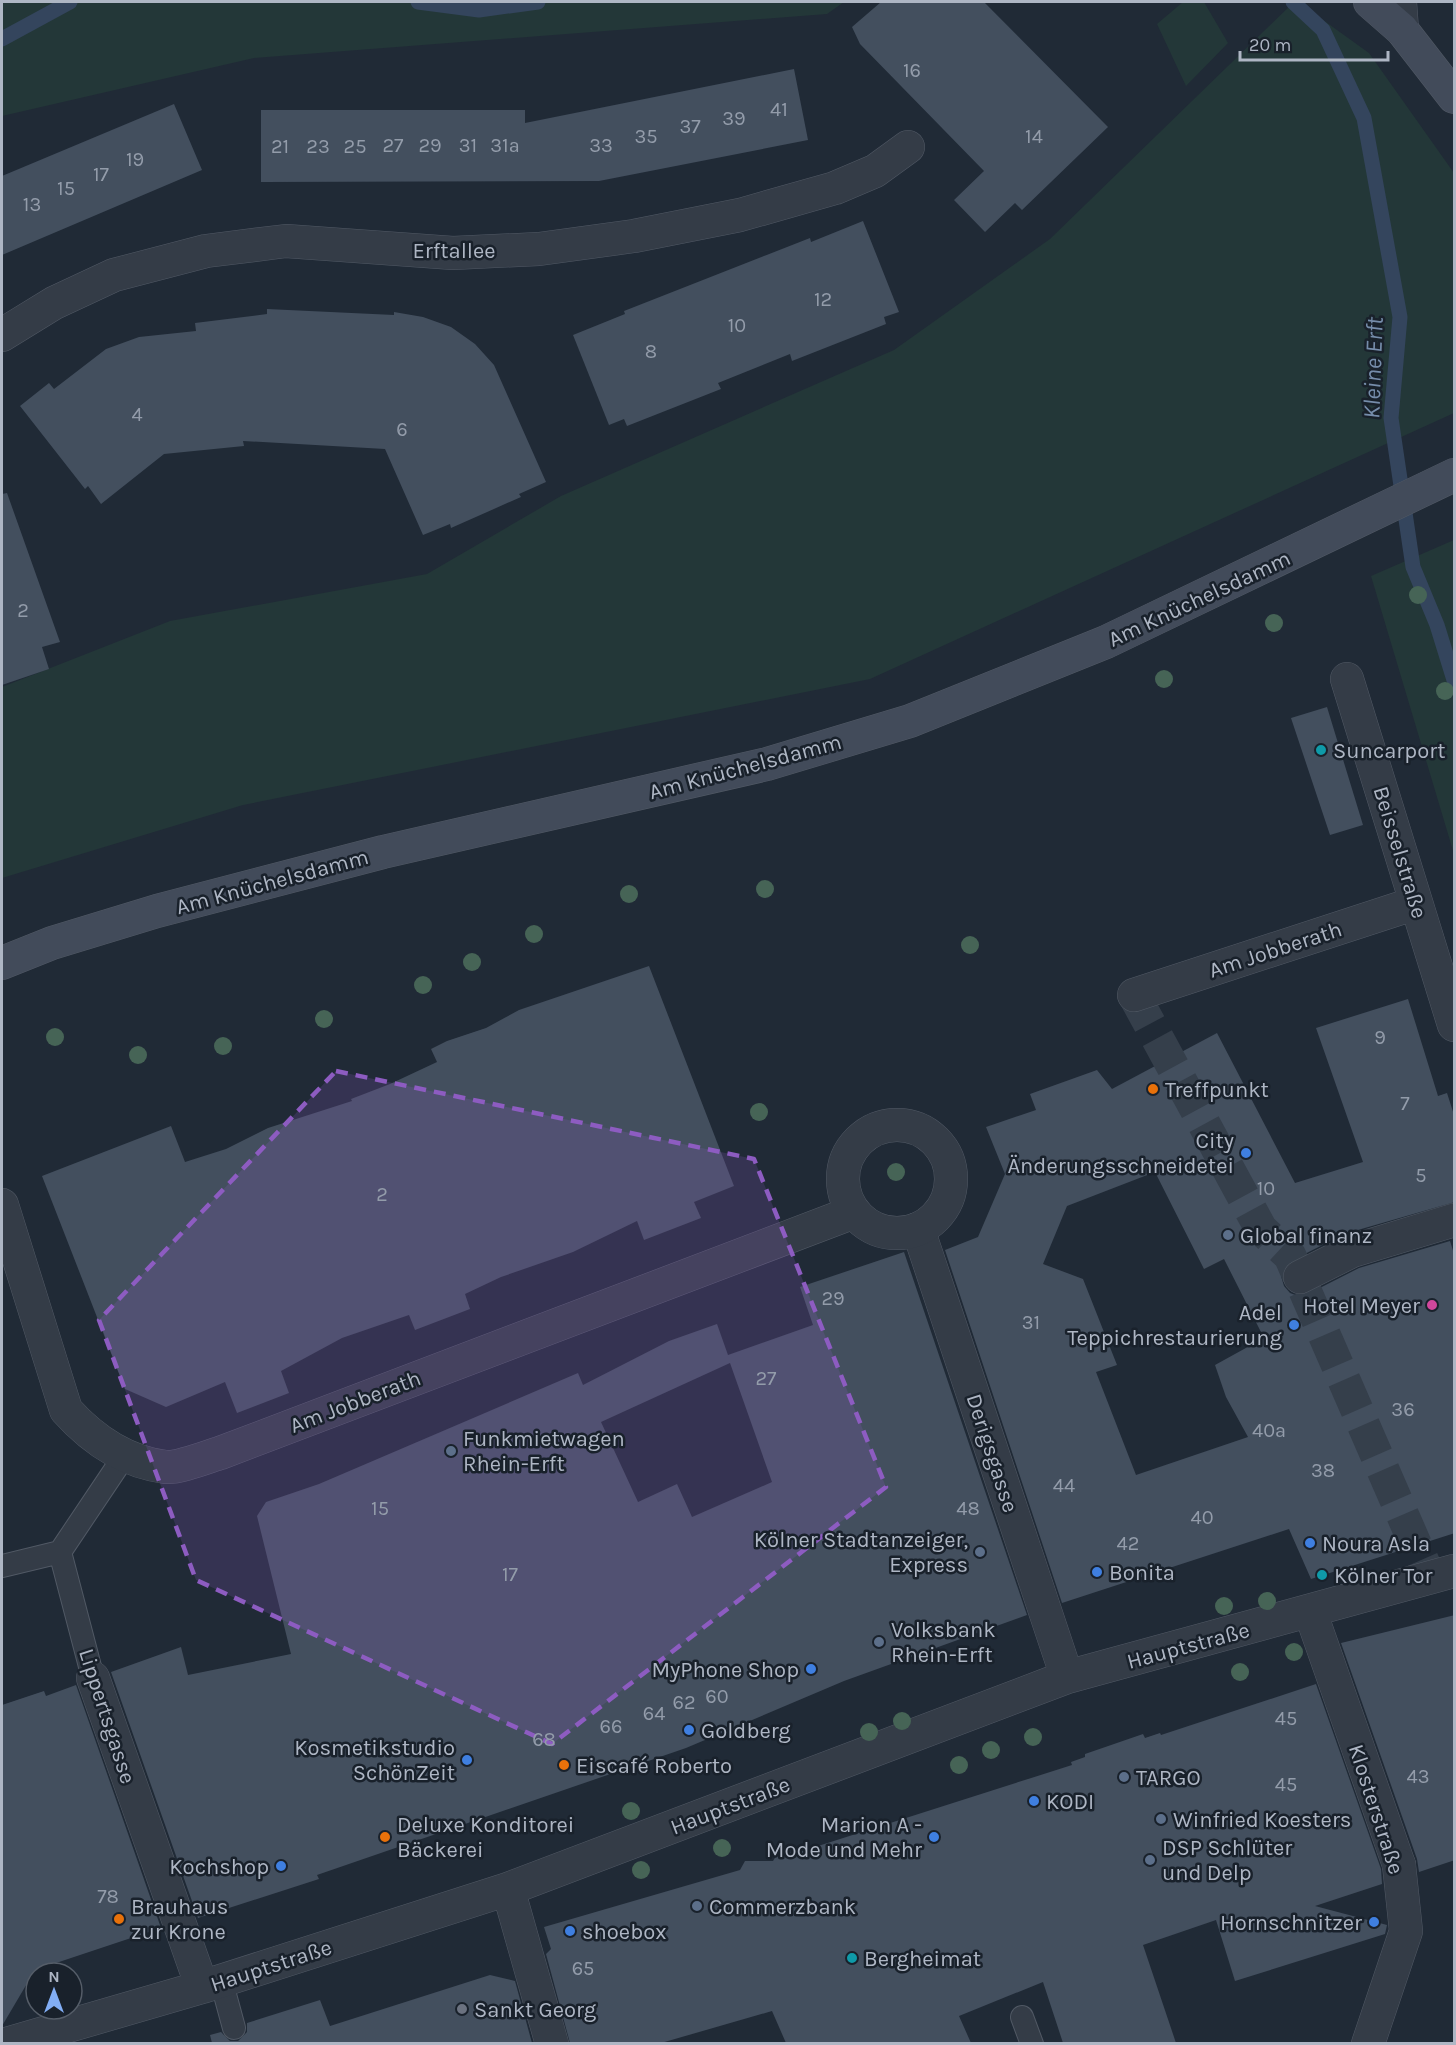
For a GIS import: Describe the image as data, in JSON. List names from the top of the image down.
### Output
{
  "streets": {
    "main road": ["Am Knüchelsdamm"],
    "street": [
      "Erftallee",
      "Beisselstraße",
      "Am Jobberath",
      "Derigsgasse",
      "Hauptstraße",
      "Lippertsgasse",
      "Klosterstraße"
    ]
  },
  "crossings": [
    ["Beisselstraße", "Am Jobberath"],
    ["Am Jobberath", "Derigsgasse"],
    ["Derigsgasse", "Hauptstraße"],
    ["Hauptstraße", "Lippertsgasse"],
    ["Hauptstraße", "Klosterstraße"]
  ],
  "water": ["Kleine Erft"],
  "places": [
    "Suncarport",
    "Treffpunkt",
    "City Änderungsschneidetei",
    "Global finanz",
    "Hotel Meyer",
    "Adel Teppichrestaurierung",
    "Funkmietwagen Rhein-Erft",
    "Noura Asla",
    "Kölner Stadtanzeiger, Express",
    "Bonita",
    "Kölner Tor",
    "Volksbank Rhein-Erft",
    "MyPhone Shop",
    "Goldberg",
    "Kosmetikstudio SchönZeit",
    "Eiscafé Roberto",
    "TARGO",
    "KODI",
    "Winfried Koesters",
    "Deluxe Konditorei Bäckerei",
    "Marion A - Mode und Mehr",
    "DSP Schlüter und Delp",
    "Kochshop",
    "Commerzbank",
    "Brauhaus zur Krone",
    "Hornschnitzer",
    "shoebox",
    "Bergheimat",
    "Sankt Georg"
  ],
  "house_numbers": [
    "16",
    "41",
    "39",
    "37",
    "35",
    "14",
    "27",
    "29",
    "31",
    "31a",
    "33",
    "21",
    "23",
    "25",
    "19",
    "17",
    "15",
    "13",
    "12",
    "10",
    "8",
    "4",
    "6",
    "2",
    "9",
    "7",
    "5",
    "10",
    "2",
    "29",
    "31",
    "27",
    "36",
    "40a",
    "38",
    "44",
    "15",
    "48",
    "40",
    "42",
    "17",
    "60",
    "62",
    "64",
    "45",
    "66",
    "68",
    "43",
    "45",
    "78",
    "65"
  ],
  "scale_bar": "20 m",
  "north": "top"
}
